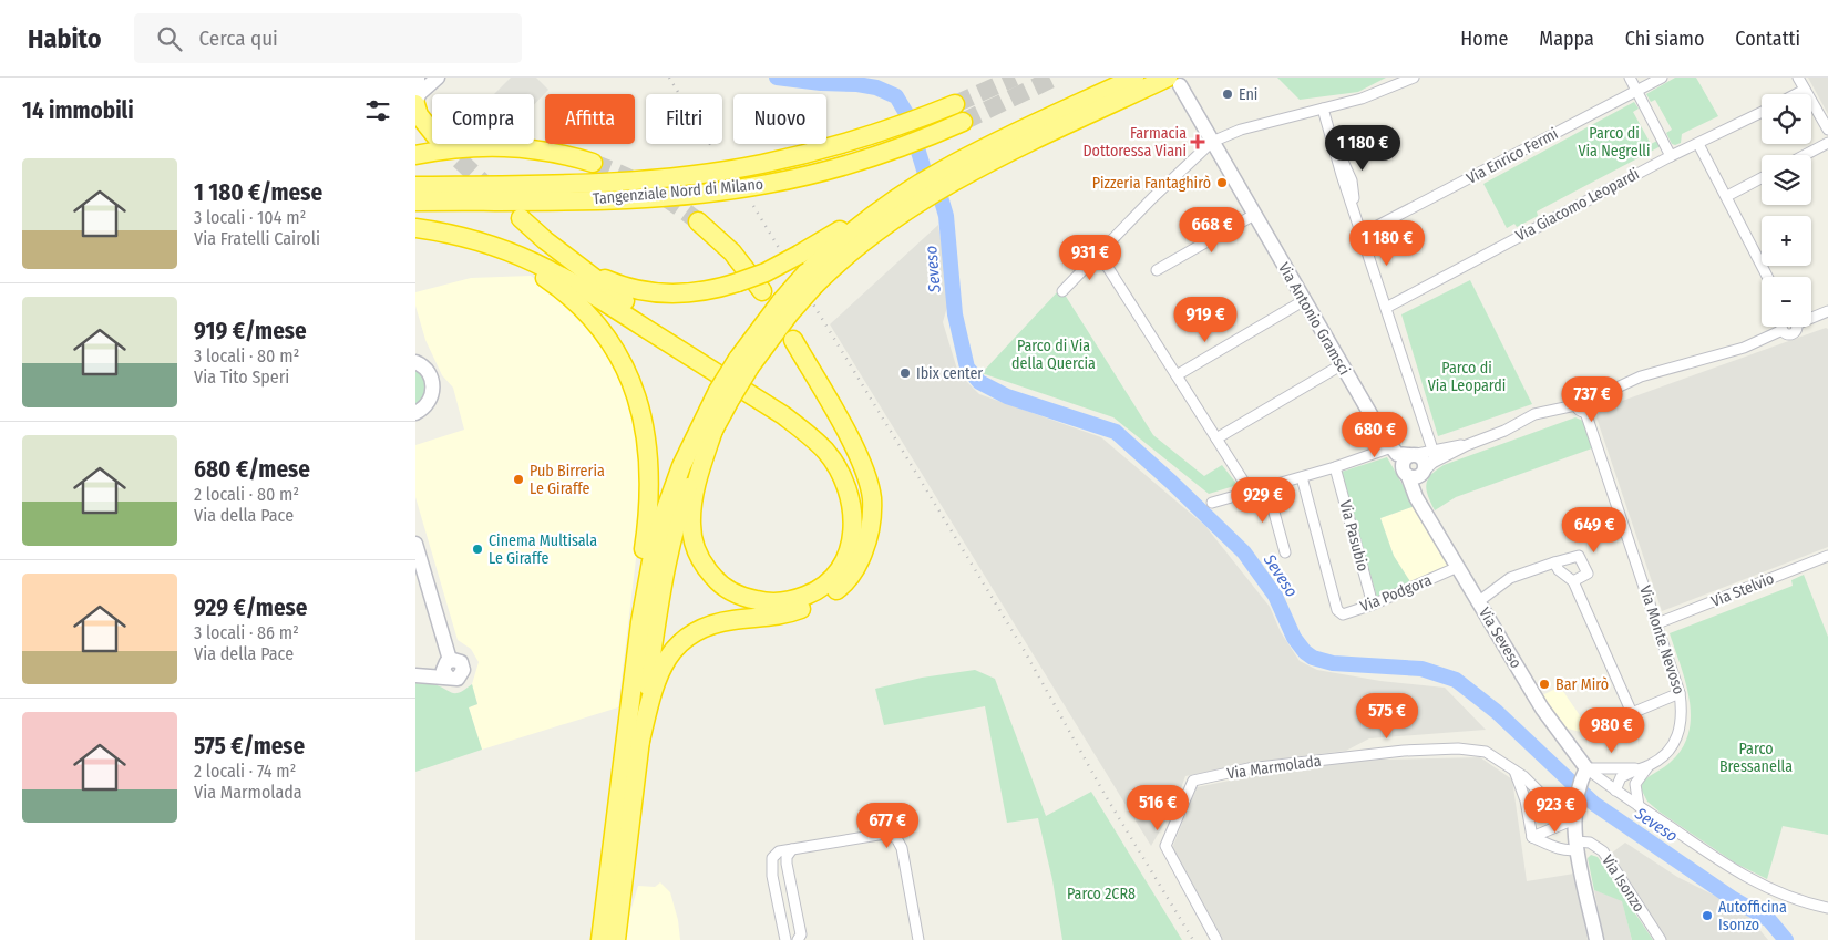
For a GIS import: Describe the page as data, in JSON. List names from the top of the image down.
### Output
{
  "streets": {
    "highway": ["Tangenziale Nord di Milano"],
    "street": [
      "Via Enrico Fermi",
      "Via Giacomo Leopardi",
      "Via Antonio Gramsci",
      "Via Pasubio",
      "Via Stelvio",
      "Via Podgora",
      "Via Seveso",
      "Via Monte Nevoso",
      "Via Marmolada",
      "Via Isonzo"
    ]
  },
  "crossings": [
    ["Via Antonio Gramsci", "Via Seveso"],
    ["Via Pasubio", "Via Podgora"],
    ["Via Stelvio", "Via Monte Nevoso"],
    ["Via Podgora", "Via Seveso"]
  ],
  "water": ["Seveso"],
  "parks": [
    "Parco di Via Negrelli",
    "Parco di Via della Quercia",
    "Parco di Via Leopardi",
    "Parco Bressanella",
    "Parco 2CR8"
  ],
  "places": {
    "other": [
      "Eni",
      "Pizzeria Fantaghirò",
      "Ibix center",
      "Pub Birreria Le Giraffe",
      "Cinema Multisala Le Giraffe",
      "Bar Mirò",
      "Autofficina Isonzo"
    ],
    "health": ["Farmacia Dottoressa Viani"]
  },
  "page": {
    "header": "Habito",
    "search": "Cerca qui",
    "nav": [
      "Home",
      "Mappa",
      "Chi siamo",
      "Contatti"
    ],
    "heading": "14 immobili",
    "map_buttons": ["+", "−"],
    "chip": [
      "Compra",
      "Affitta",
      "Filtri",
      "Nuovo"
    ],
    "price": [
      "1 180 €",
      "668 €",
      "1 180 €",
      "931 €",
      "919 €",
      "737 €",
      "680 €",
      "929 €",
      "649 €",
      "575 €",
      "980 €",
      "516 €",
      "923 €",
      "677 €"
    ],
    "list": [
      {
        "name": "1 180 €/mese",
        "note": "3 locali · 104 m² · Via Fratelli Cairoli"
      },
      {
        "name": "919 €/mese",
        "note": "3 locali · 80 m² · Via Tito Speri"
      },
      {
        "name": "680 €/mese",
        "note": "2 locali · 80 m² · Via della Pace"
      },
      {
        "name": "929 €/mese",
        "note": "3 locali · 86 m² · Via della Pace"
      },
      {
        "name": "575 €/mese",
        "note": "2 locali · 74 m² · Via Marmolada"
      }
    ]
  }
}
